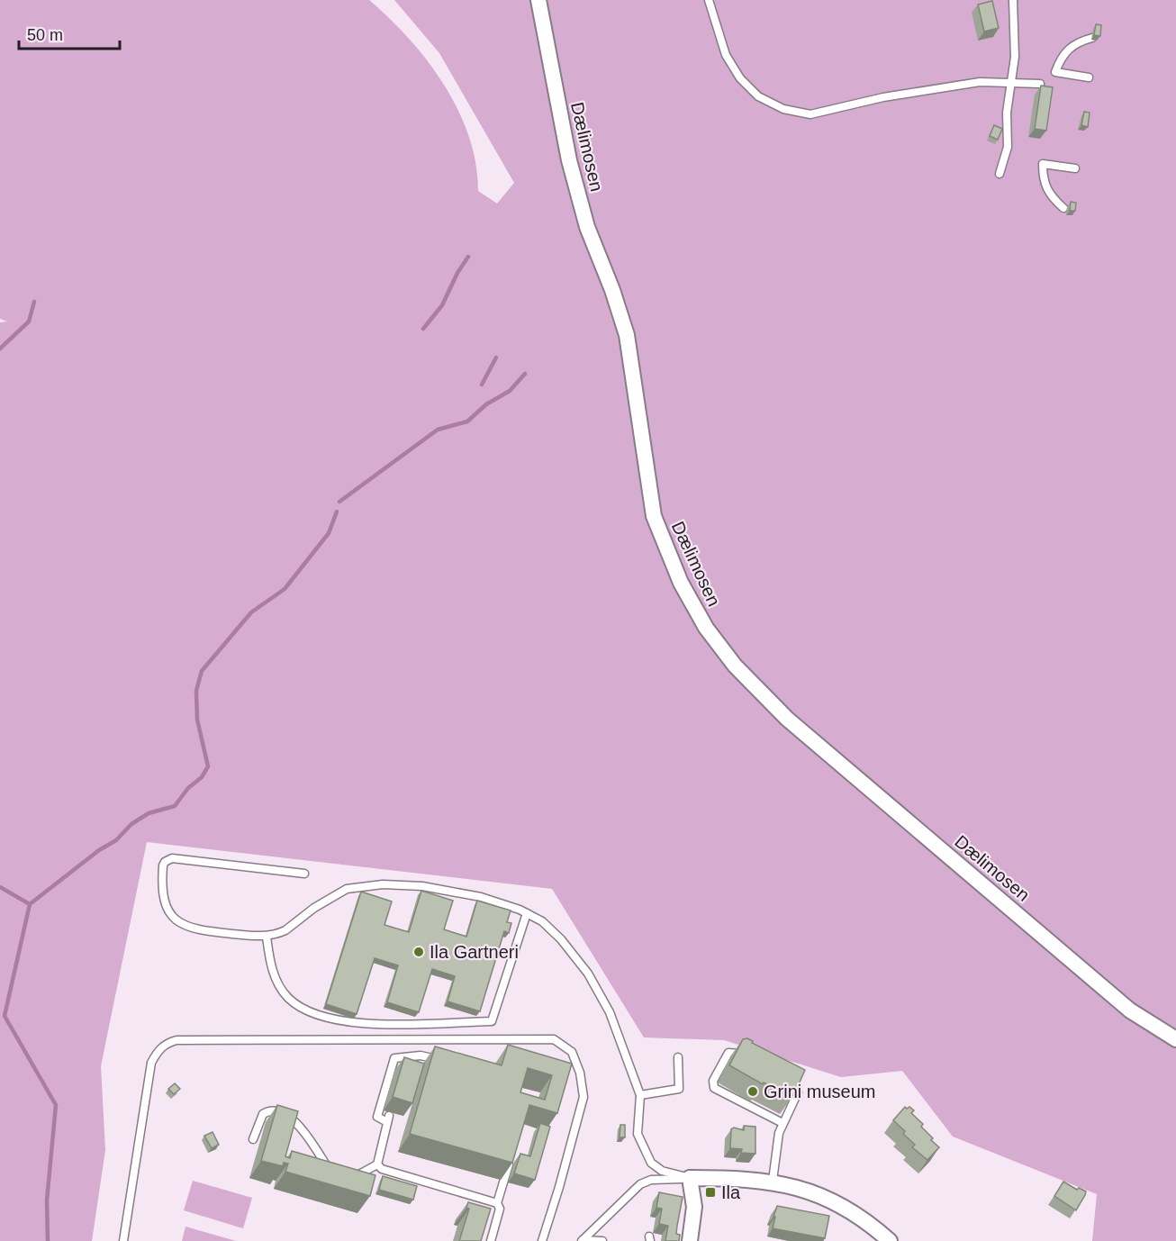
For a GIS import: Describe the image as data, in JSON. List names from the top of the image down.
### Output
{
  "streets": {
    "street": ["Dælimosen"]
  },
  "places": {
    "other": ["Ila Gartneri", "Grini museum"],
    "transit": ["Ila"]
  },
  "scale_bar": "50 m"
}
